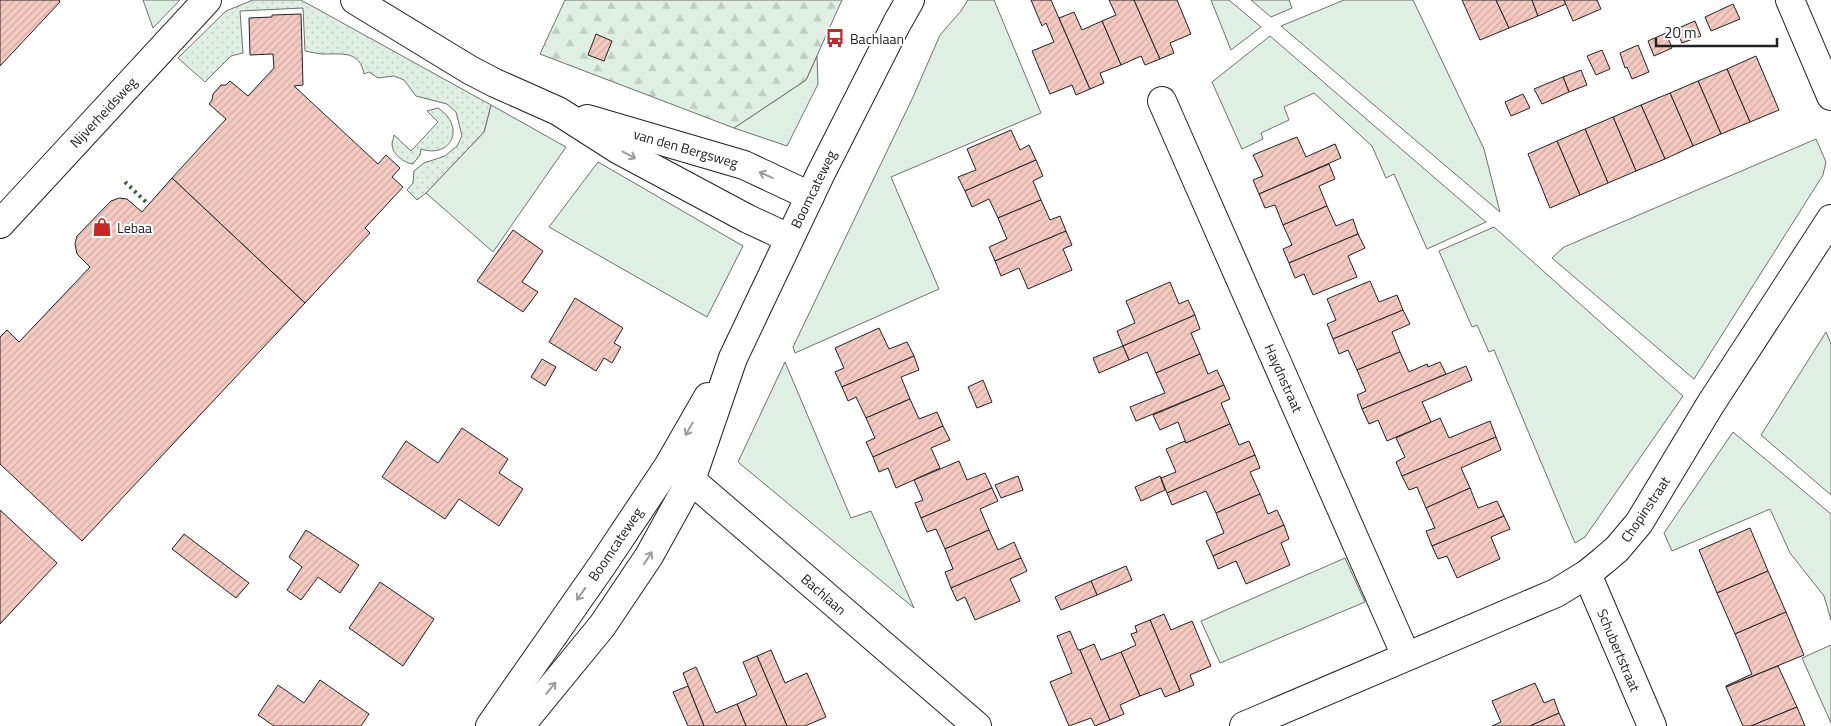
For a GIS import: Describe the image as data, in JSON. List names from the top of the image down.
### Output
{
  "streets": {
    "street": [
      "Nijverheidsweg",
      "van den Bergsweg",
      "Boomcateweg",
      "Haydnstraat",
      "Chopinstraat",
      "Bachlaan",
      "Schubertstraat"
    ]
  },
  "crossings": [
    ["van den Bergsweg", "Boomcateweg"],
    ["Boomcateweg", "Bachlaan"],
    ["Haydnstraat", "Chopinstraat"],
    ["Chopinstraat", "Schubertstraat"]
  ],
  "places": {
    "bus stop": ["Bachlaan"],
    "shop": ["Lebaa"]
  },
  "scale_bar": "20 m"
}
